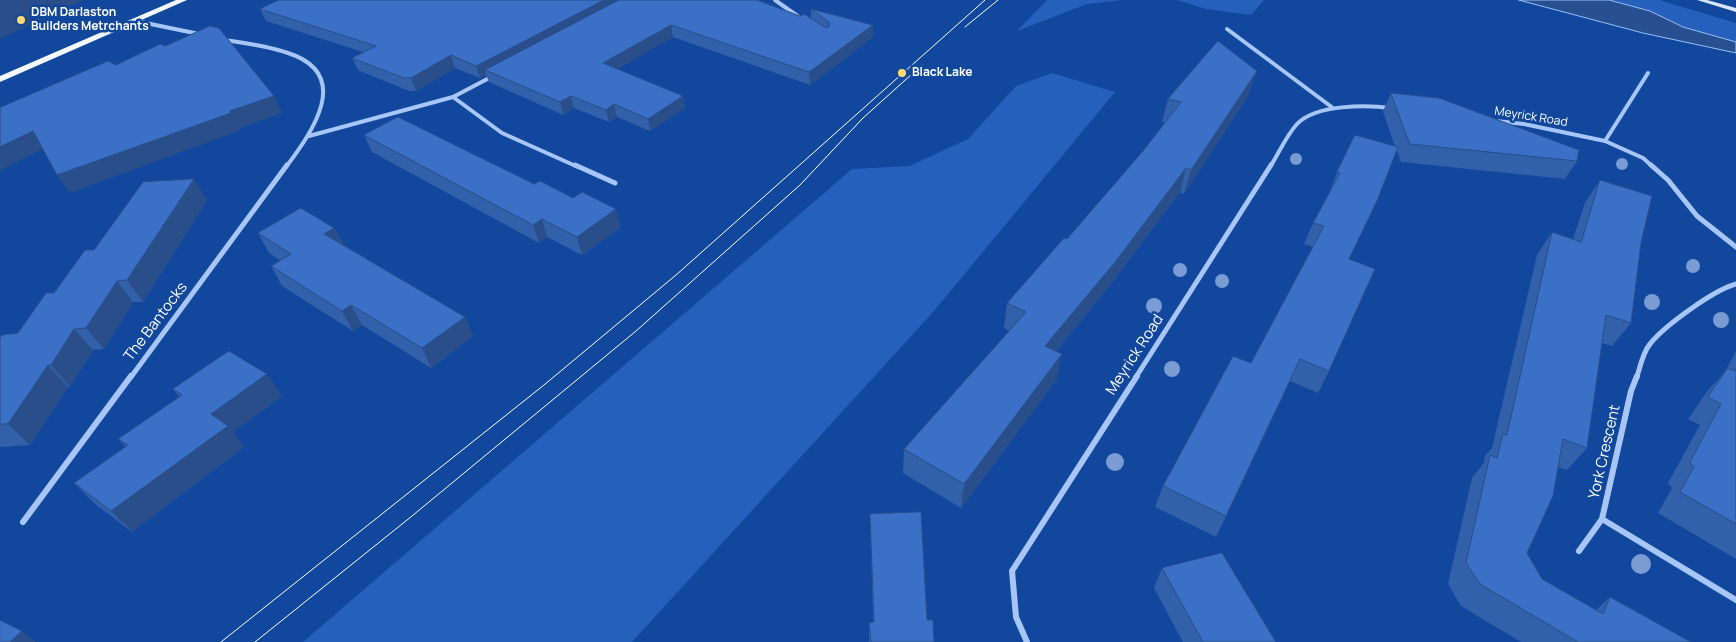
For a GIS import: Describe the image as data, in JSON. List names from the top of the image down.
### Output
{
  "streets": {
    "street": ["Meyrick Road", "The Bantocks", "York Crescent"]
  },
  "places": ["DBM Darlaston Builders Metrchants", "Black Lake"]
}
